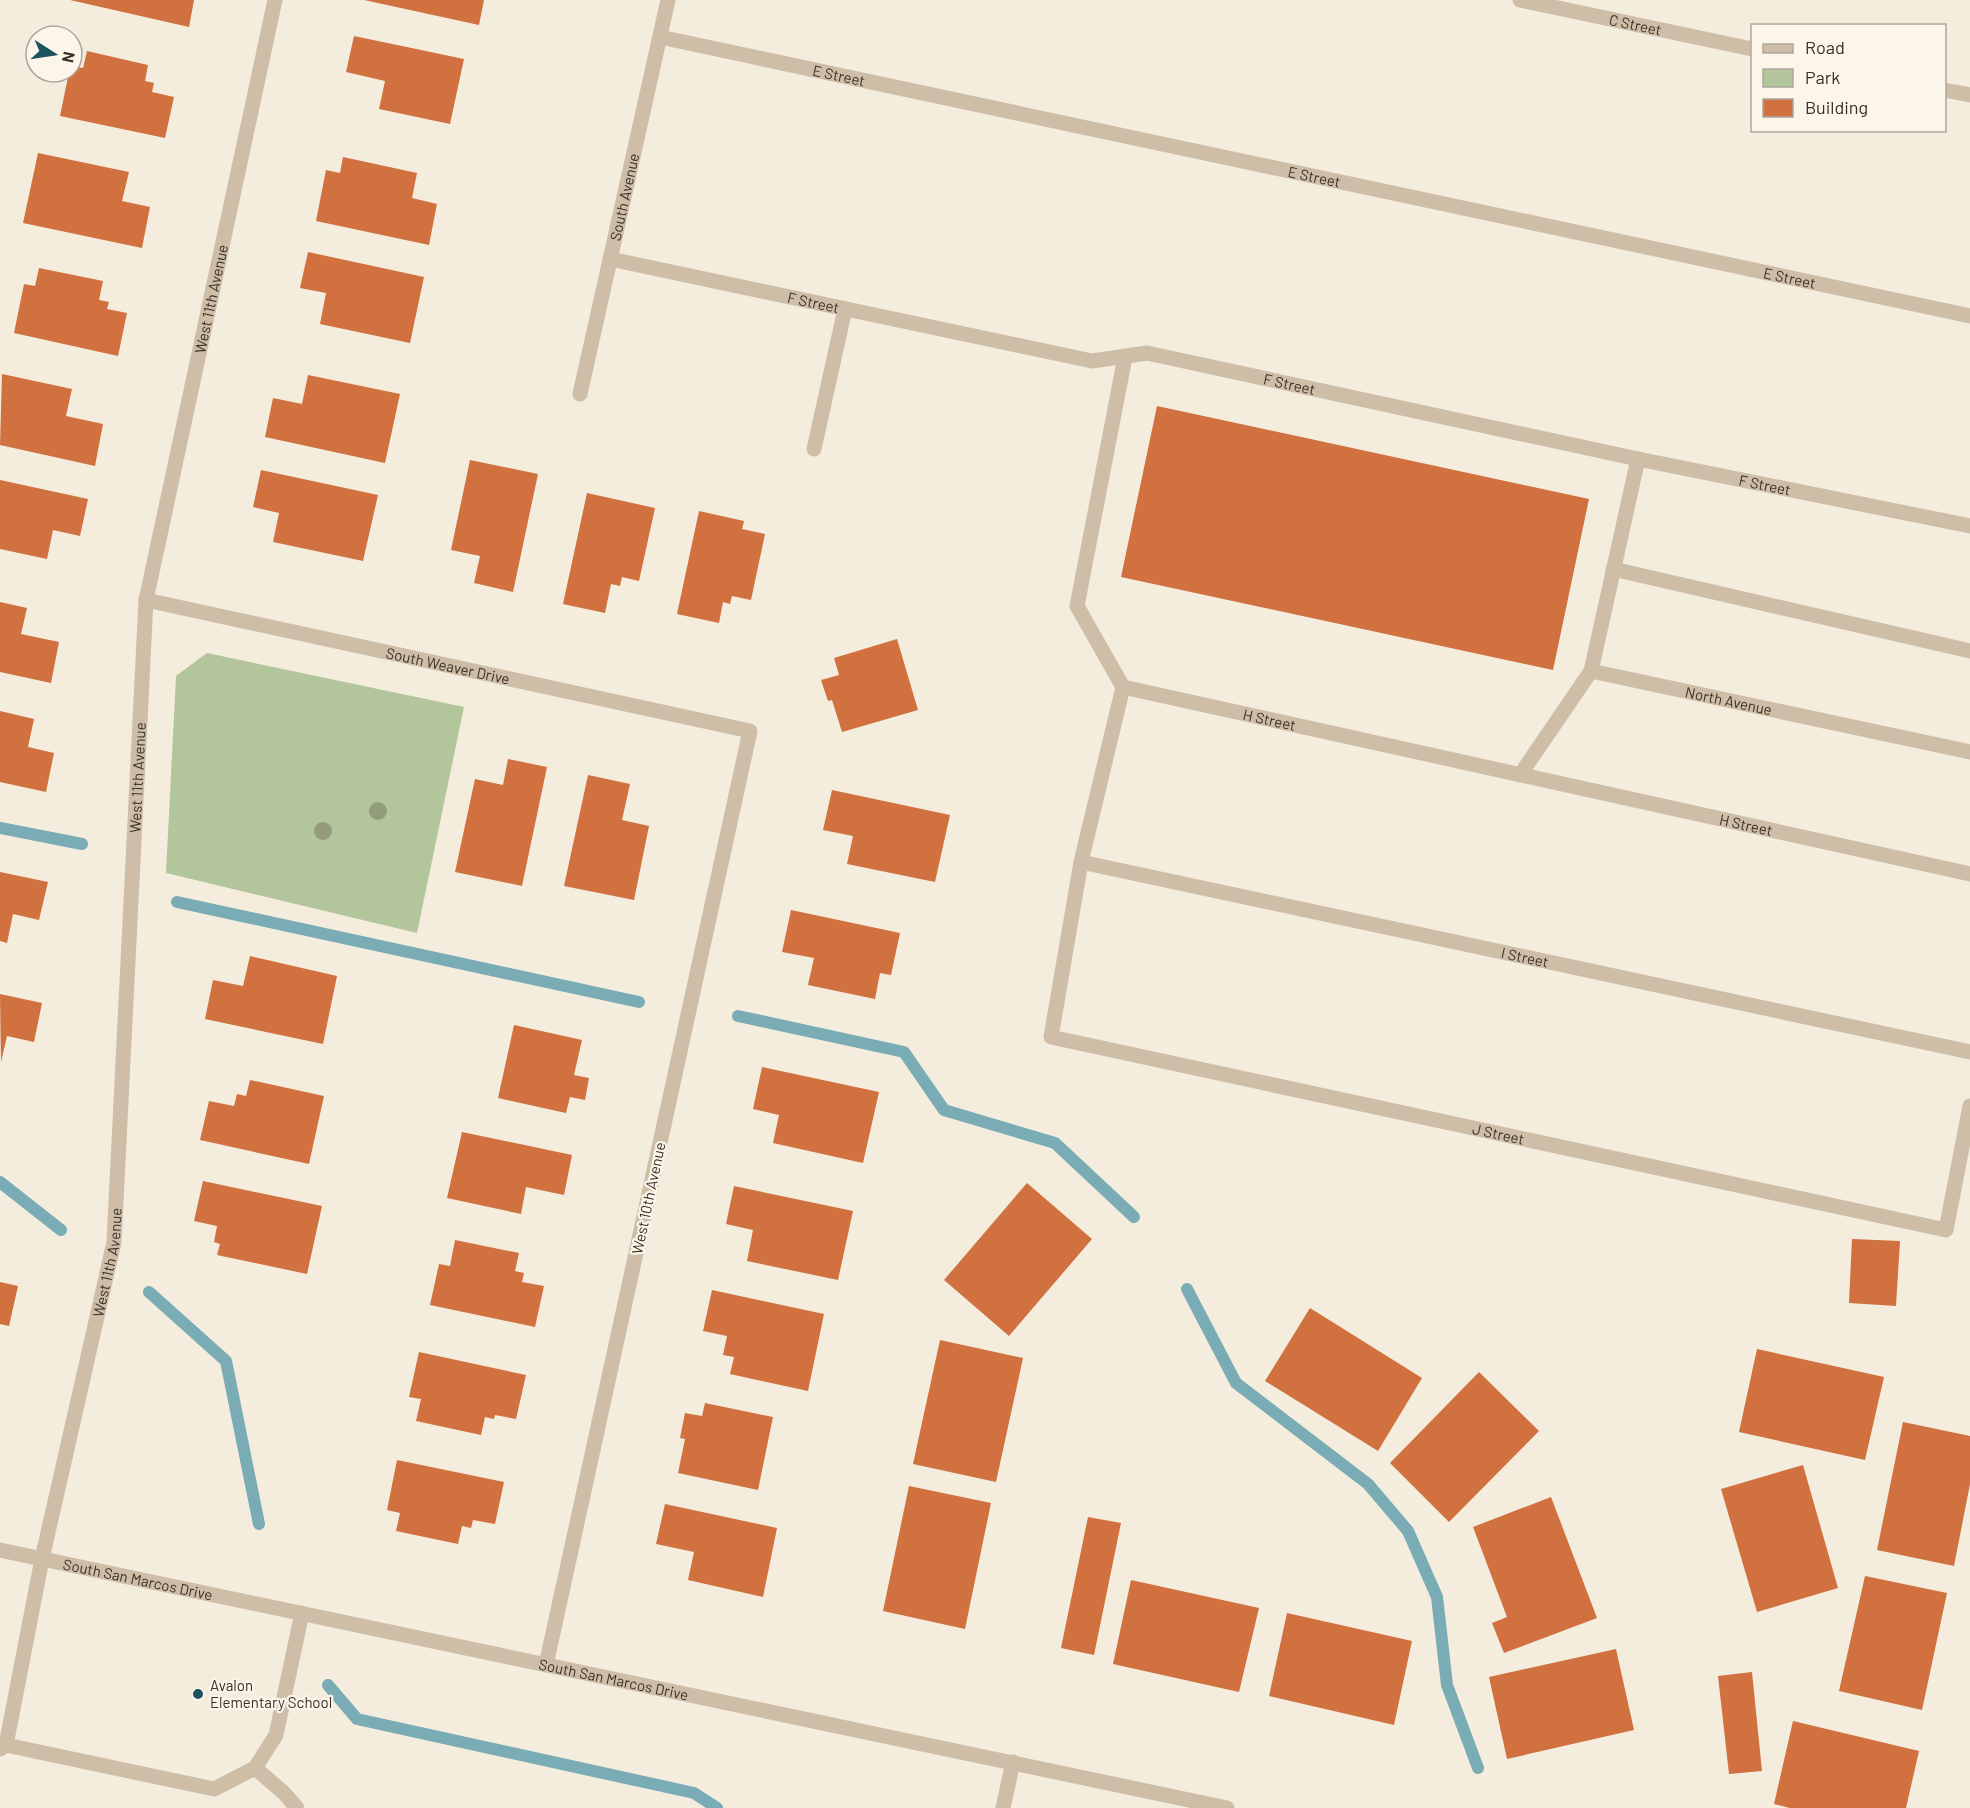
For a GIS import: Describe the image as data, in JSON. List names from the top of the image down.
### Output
{
  "streets": {
    "street": [
      "C Street",
      "E Street",
      "South Avenue",
      "West 11th Avenue",
      "F Street",
      "South Weaver Drive",
      "North Avenue",
      "H Street",
      "I Street",
      "J Street",
      "West 10th Avenue",
      "South San Marcos Drive"
    ]
  },
  "crossings": [
    ["E Street", "South Avenue"],
    ["South Avenue", "F Street"],
    ["West 11th Avenue", "South Weaver Drive"],
    ["West 11th Avenue", "South San Marcos Drive"],
    ["South Weaver Drive", "West 10th Avenue"],
    ["I Street", "J Street"],
    ["West 10th Avenue", "South San Marcos Drive"]
  ],
  "places": ["Avalon Elementary School"],
  "legend": ["Road", "Park", "Building"],
  "north": "right"
}
